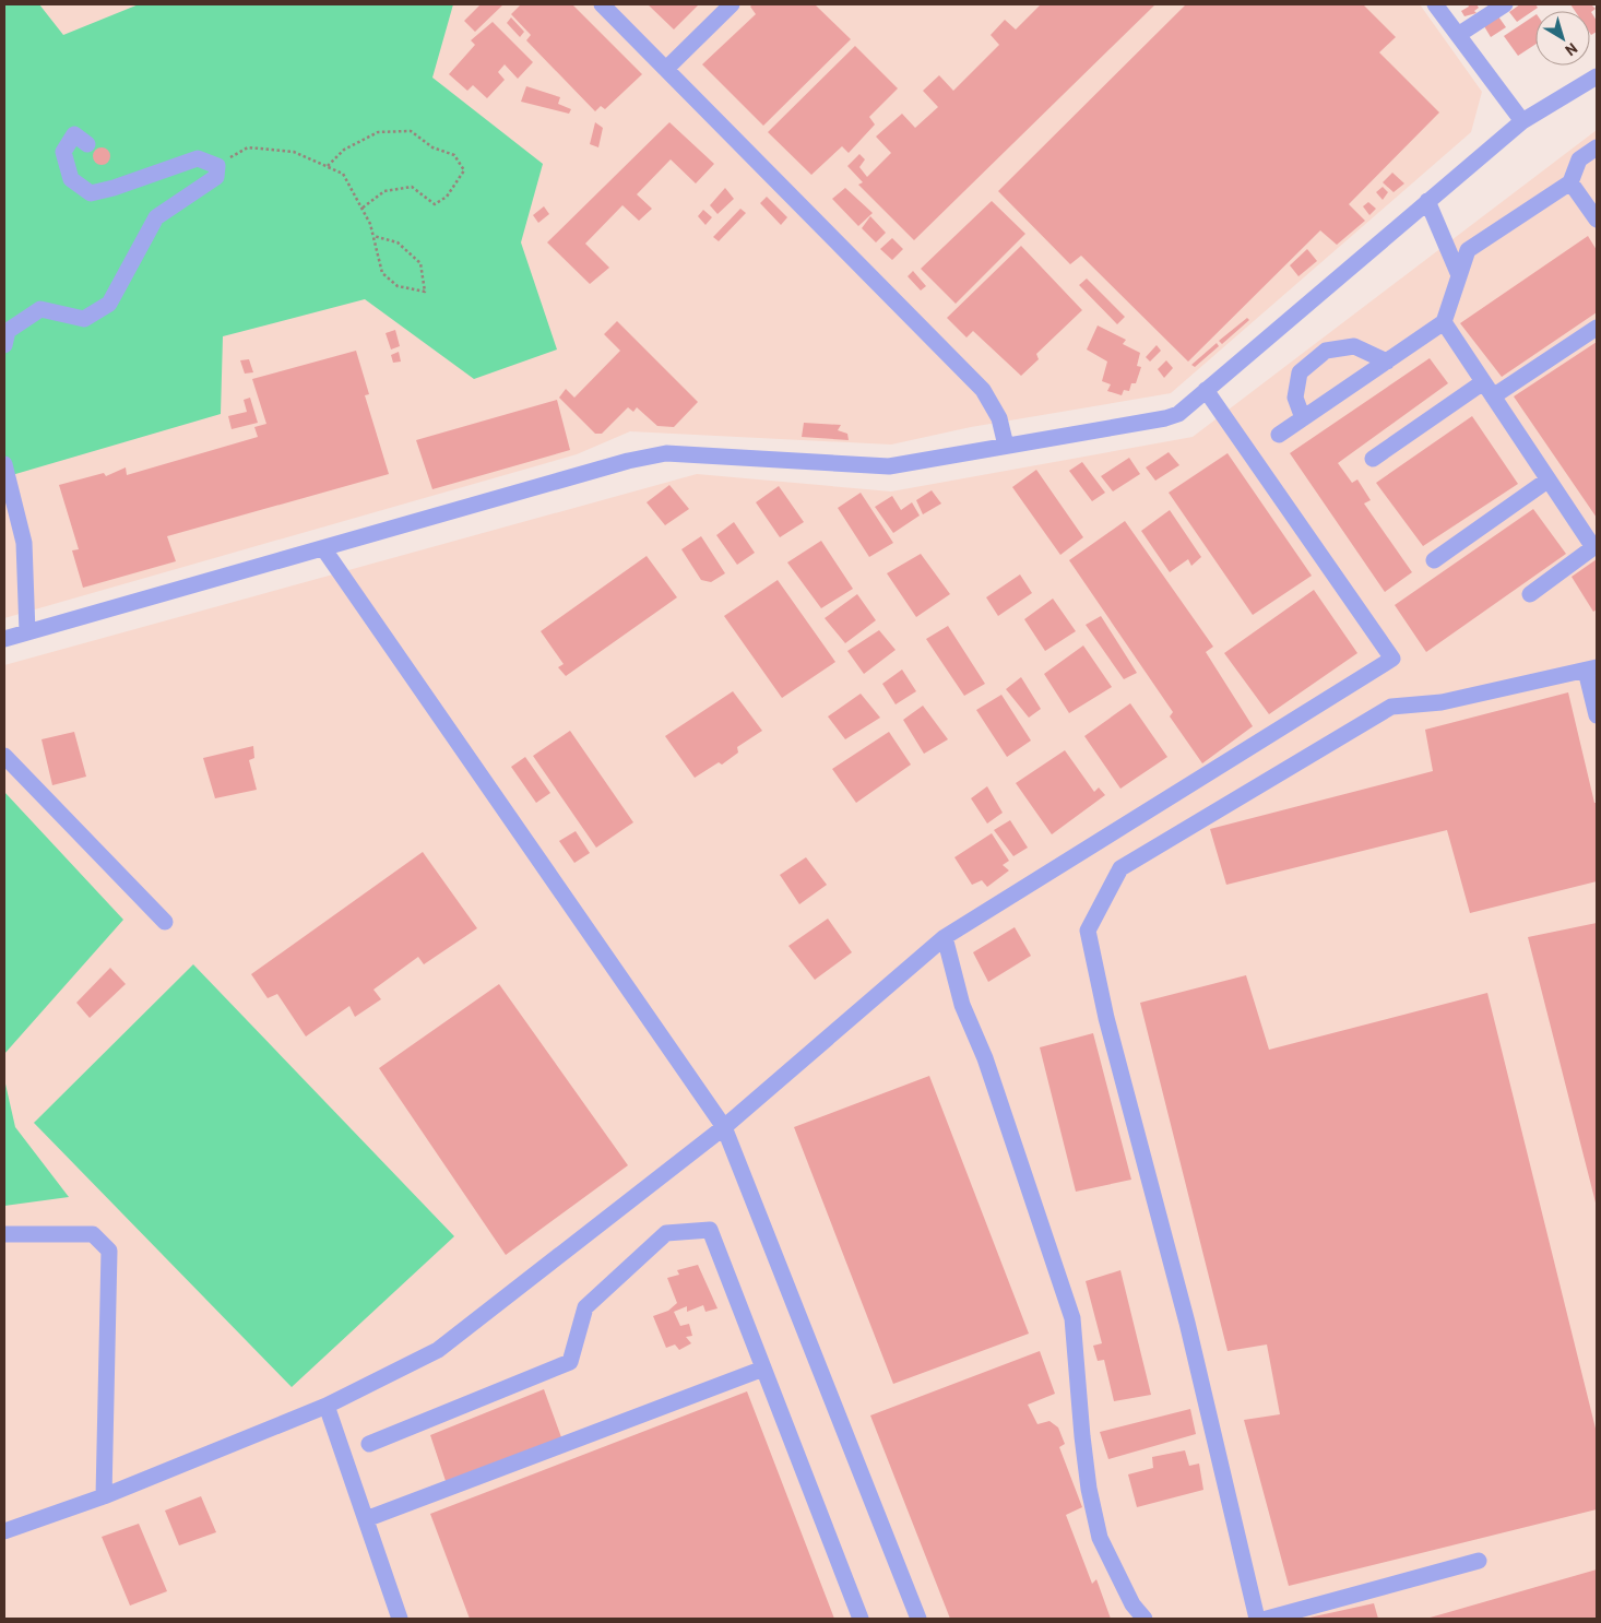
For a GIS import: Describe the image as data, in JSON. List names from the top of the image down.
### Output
{
  "north": "bottom right"
}
